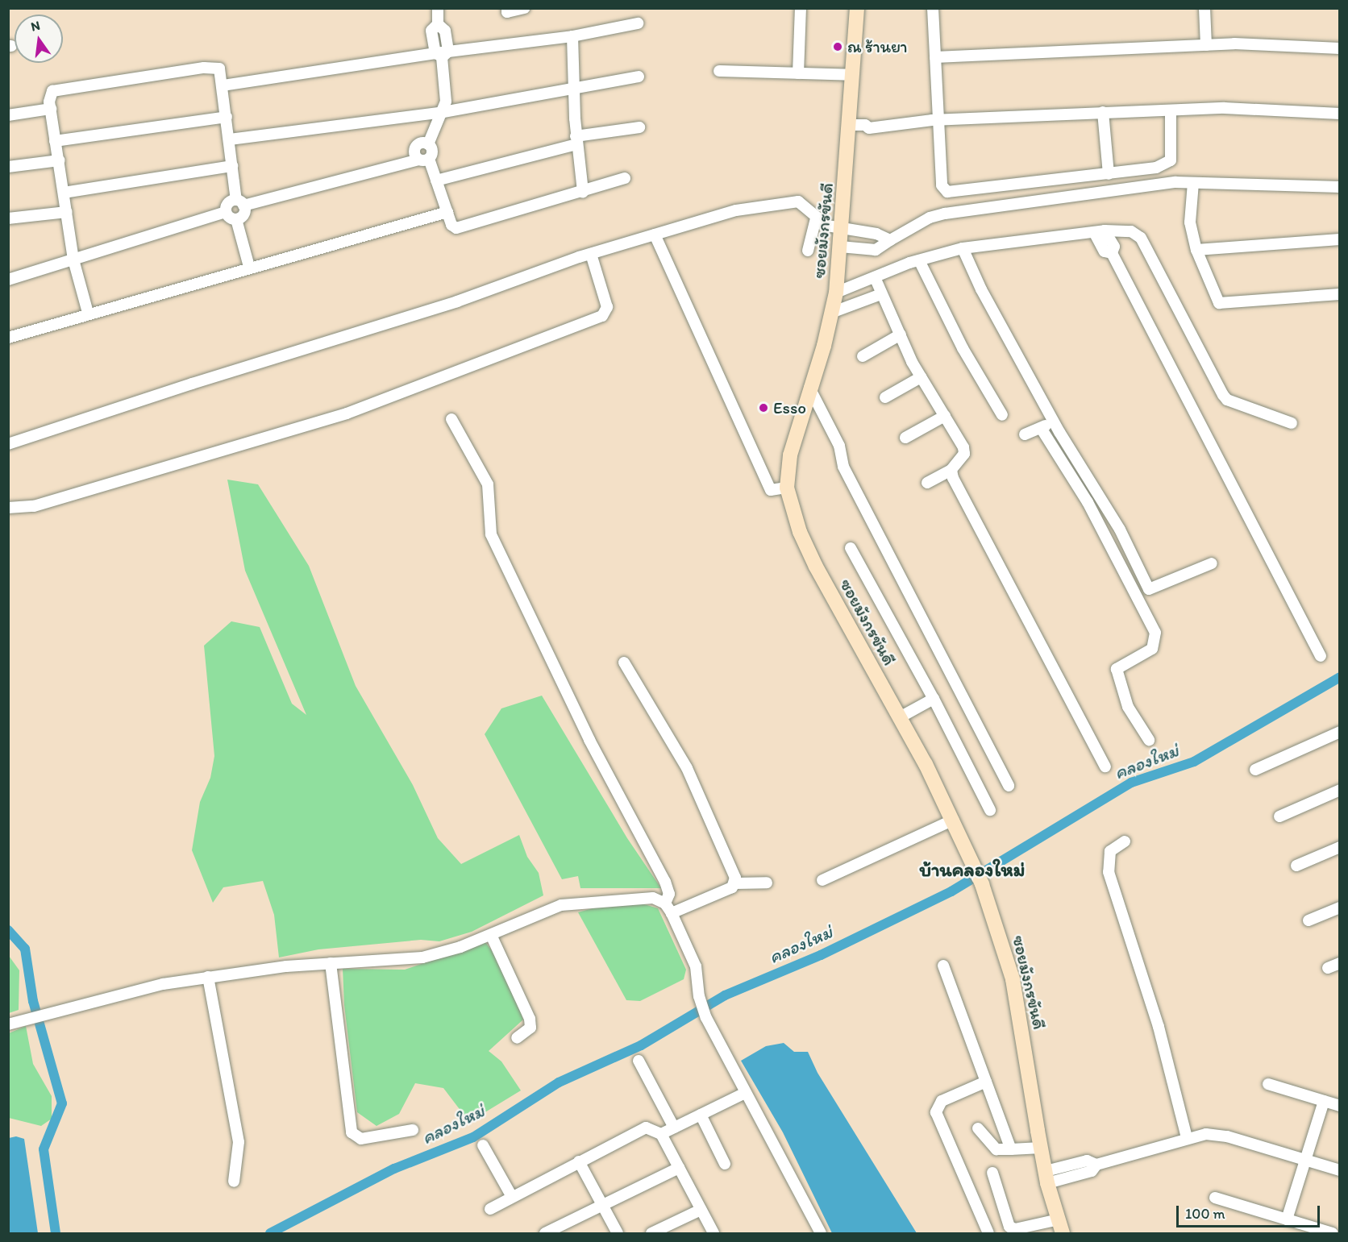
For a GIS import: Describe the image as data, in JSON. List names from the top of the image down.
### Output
{
  "streets": {
    "street": ["ซอยมังกรขันดี"]
  },
  "districts": ["บ้านคลองใหม่"],
  "water": ["คลองใหม่"],
  "places": ["ณ ร้านยา", "Esso"],
  "scale_bar": "100 m",
  "north": "top"
}
